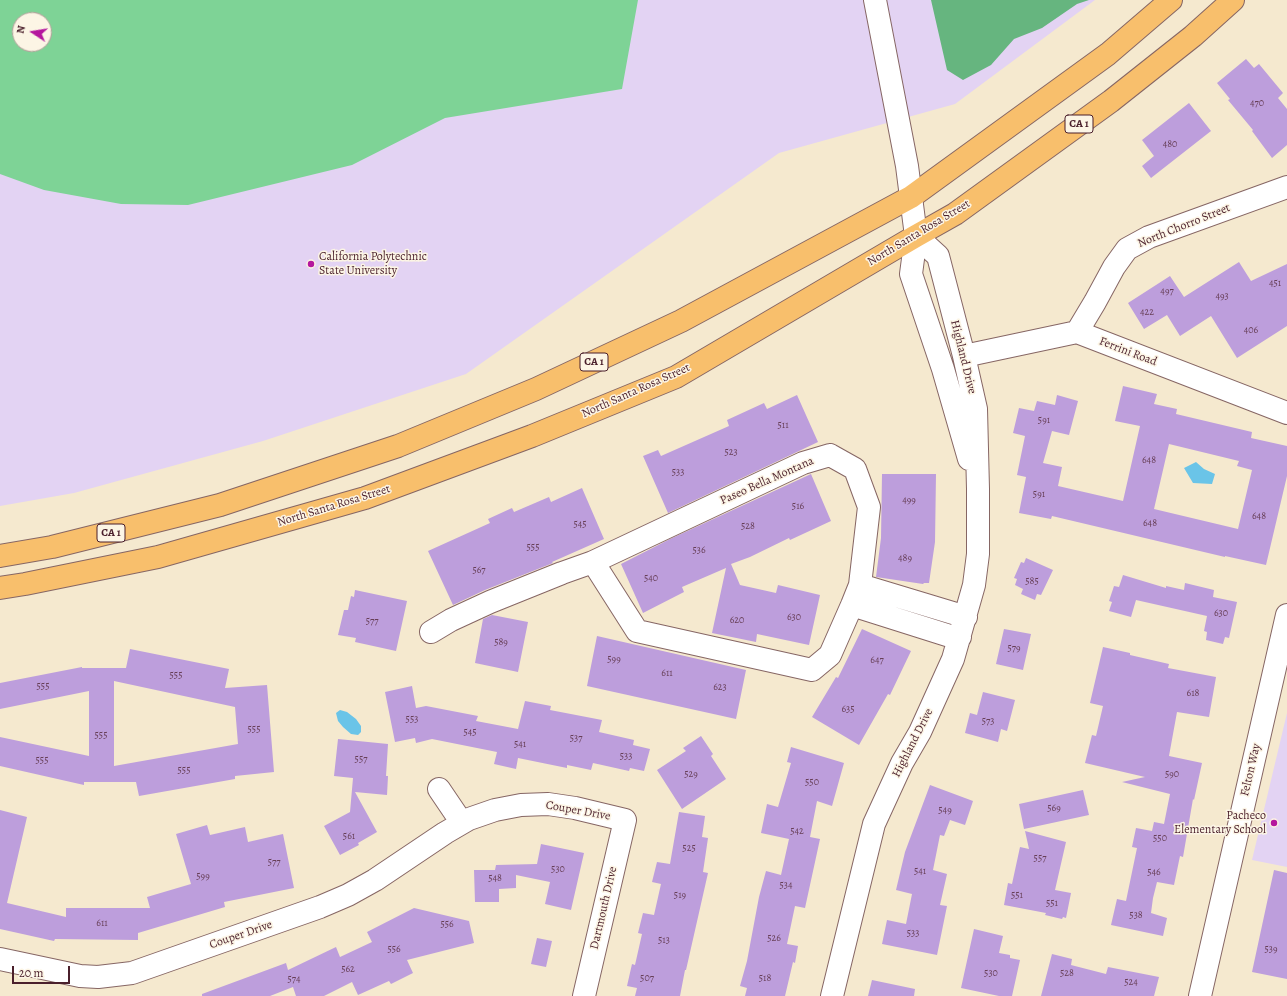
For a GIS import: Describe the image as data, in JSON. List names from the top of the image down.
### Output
{
  "streets": {
    "highway": ["CA 1", "North Santa Rosa Street"],
    "street": [
      "North Chorro Street",
      "Ferrini Road",
      "Highland Drive",
      "Paseo Bella Montana",
      "Felton Way",
      "Couper Drive",
      "Dartmouth Drive"
    ]
  },
  "crossings": [
    ["CA 1", "Highland Drive"],
    ["North Chorro Street", "Ferrini Road"],
    ["North Santa Rosa Street", "Highland Drive"],
    ["Couper Drive", "Dartmouth Drive"]
  ],
  "places": ["California Polytechnic State University", "Pacheco Elementary School"],
  "house_numbers": [
    "470",
    "480",
    "451",
    "497",
    "493",
    "422",
    "406",
    "591",
    "511",
    "523",
    "648",
    "533",
    "591",
    "499",
    "516",
    "648",
    "648",
    "545",
    "528",
    "555",
    "536",
    "489",
    "567",
    "540",
    "585",
    "630",
    "630",
    "620",
    "577",
    "589",
    "579",
    "599",
    "647",
    "611",
    "555",
    "555",
    "623",
    "618",
    "635",
    "553",
    "573",
    "555",
    "545",
    "555",
    "537",
    "541",
    "533",
    "557",
    "555",
    "555",
    "529",
    "590",
    "550",
    "569",
    "549",
    "542",
    "561",
    "550",
    "525",
    "557",
    "577",
    "530",
    "541",
    "546",
    "599",
    "548",
    "534",
    "519",
    "551",
    "551",
    "538",
    "611",
    "556",
    "533",
    "526",
    "513",
    "556",
    "539",
    "562",
    "530",
    "528",
    "507",
    "518",
    "574",
    "524"
  ],
  "scale_bar": "20 m",
  "north": "left"
}
